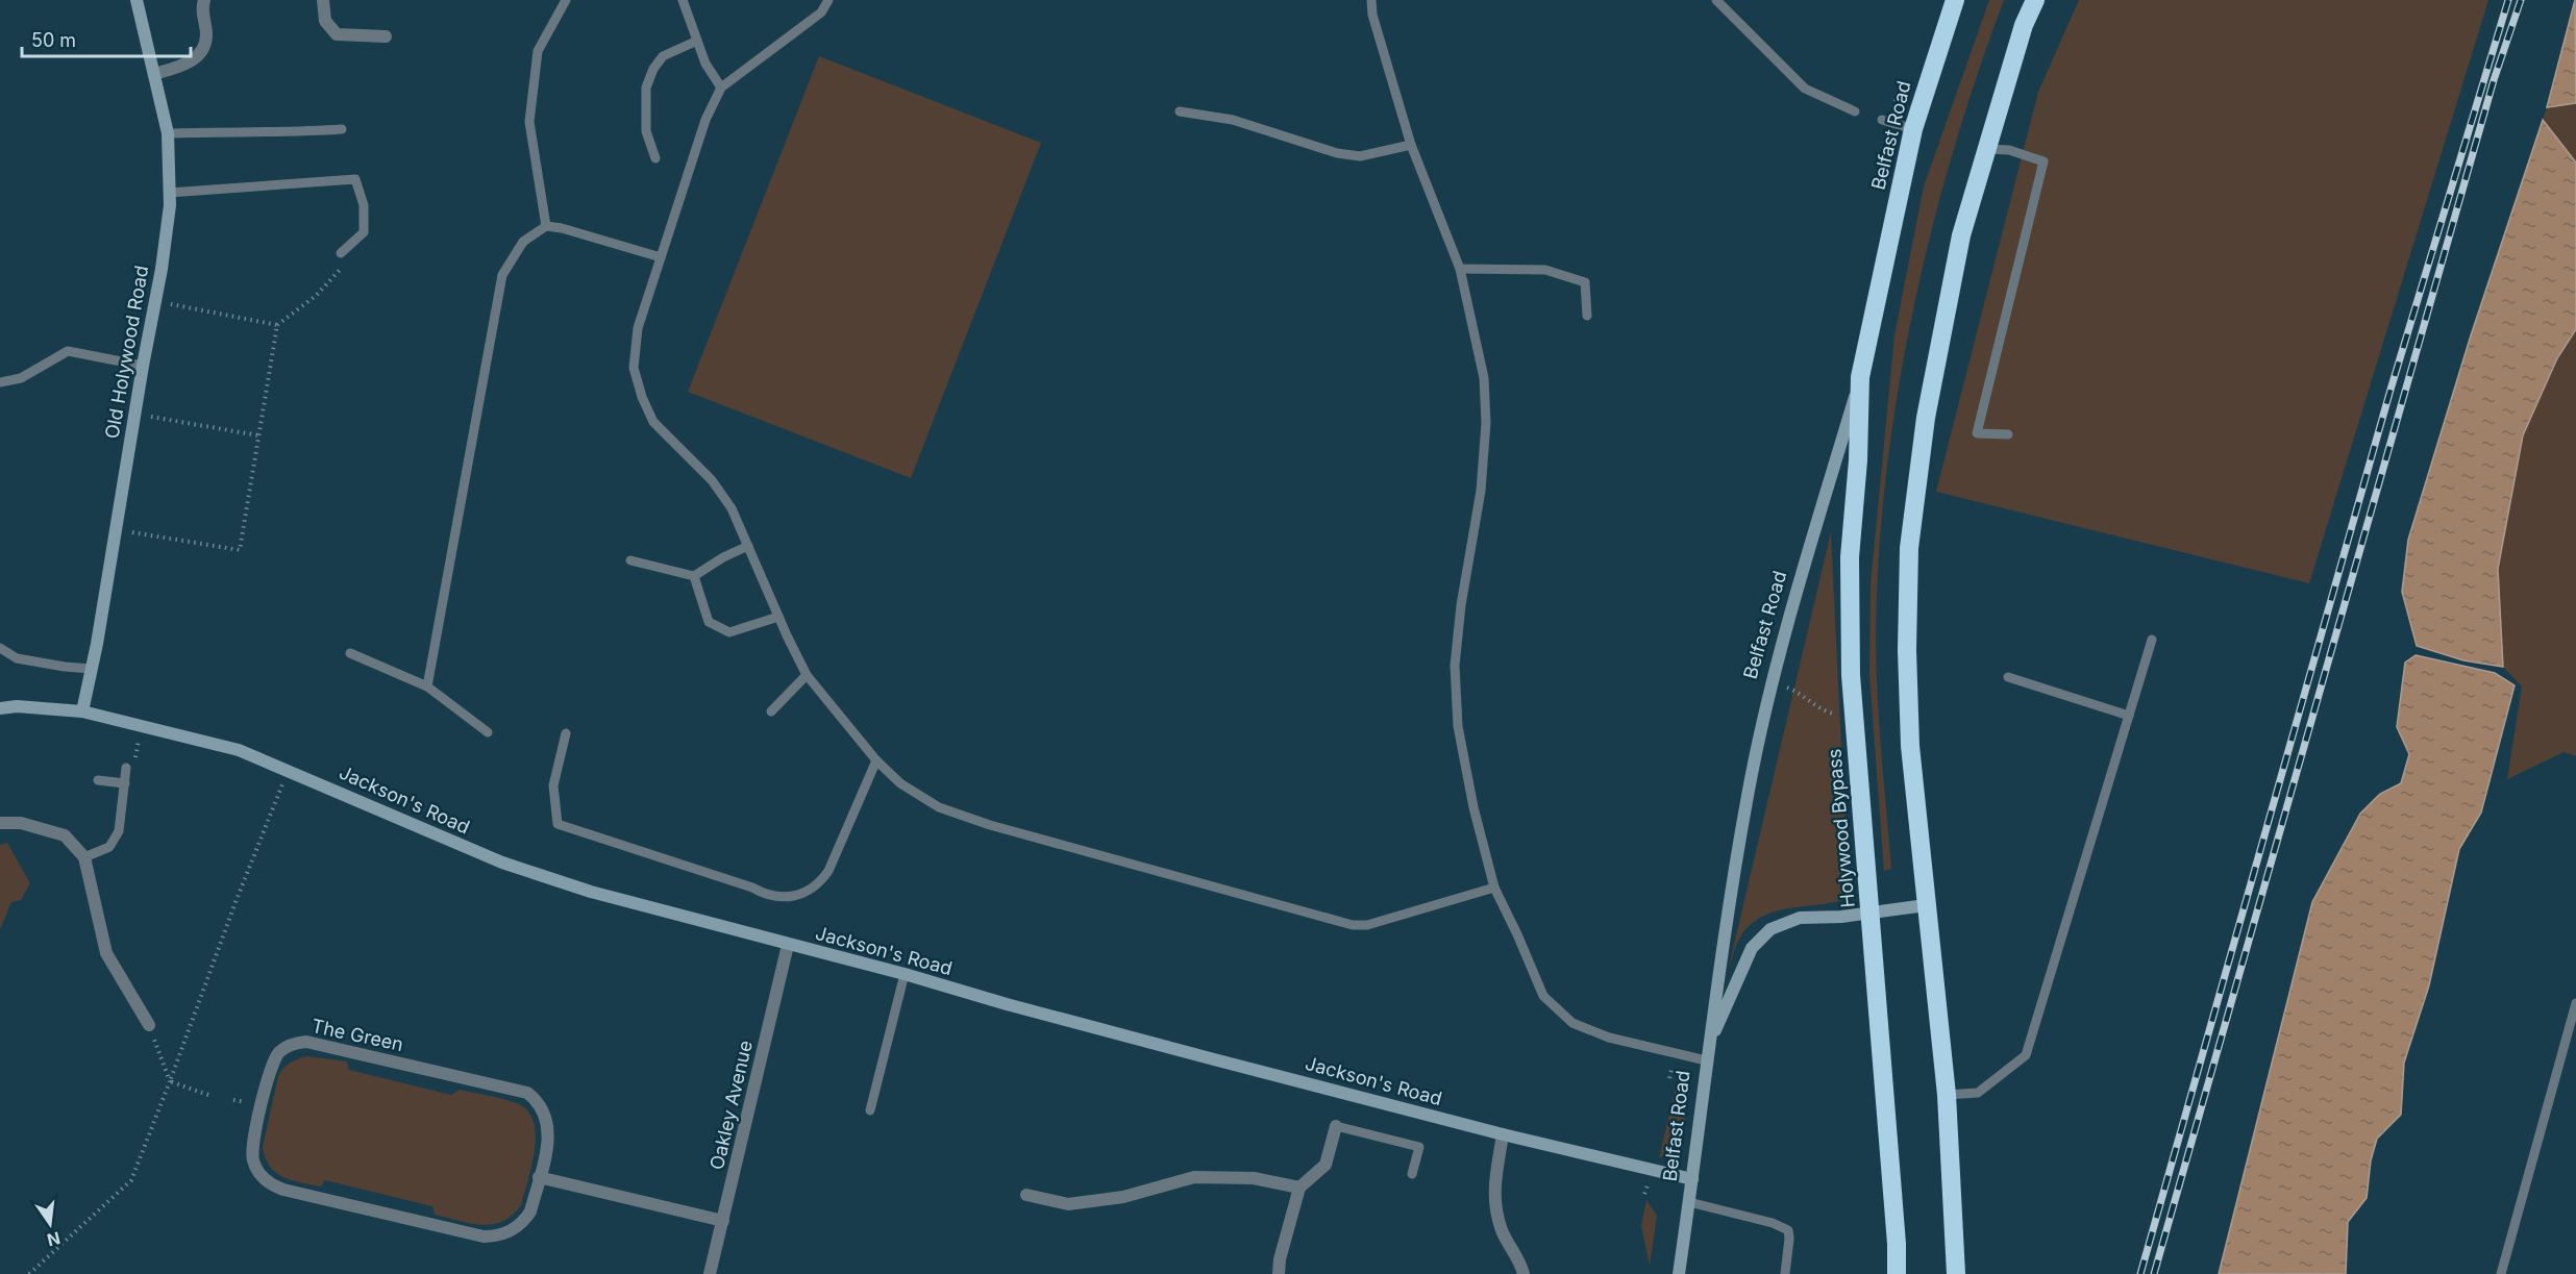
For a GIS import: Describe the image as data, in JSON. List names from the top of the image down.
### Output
{
  "streets": {
    "highway": ["Belfast Road", "Holywood Bypass"],
    "street": [
      "Old Holywood Road",
      "Jackson's Road",
      "The Green",
      "Oakley Avenue"
    ]
  },
  "crossings": [
    ["Belfast Road", "Jackson's Road"],
    ["Belfast Road", "Holywood Bypass"],
    ["Old Holywood Road", "Jackson's Road"],
    ["Jackson's Road", "Oakley Avenue"]
  ],
  "scale_bar": "50 m",
  "north": "bottom"
}
